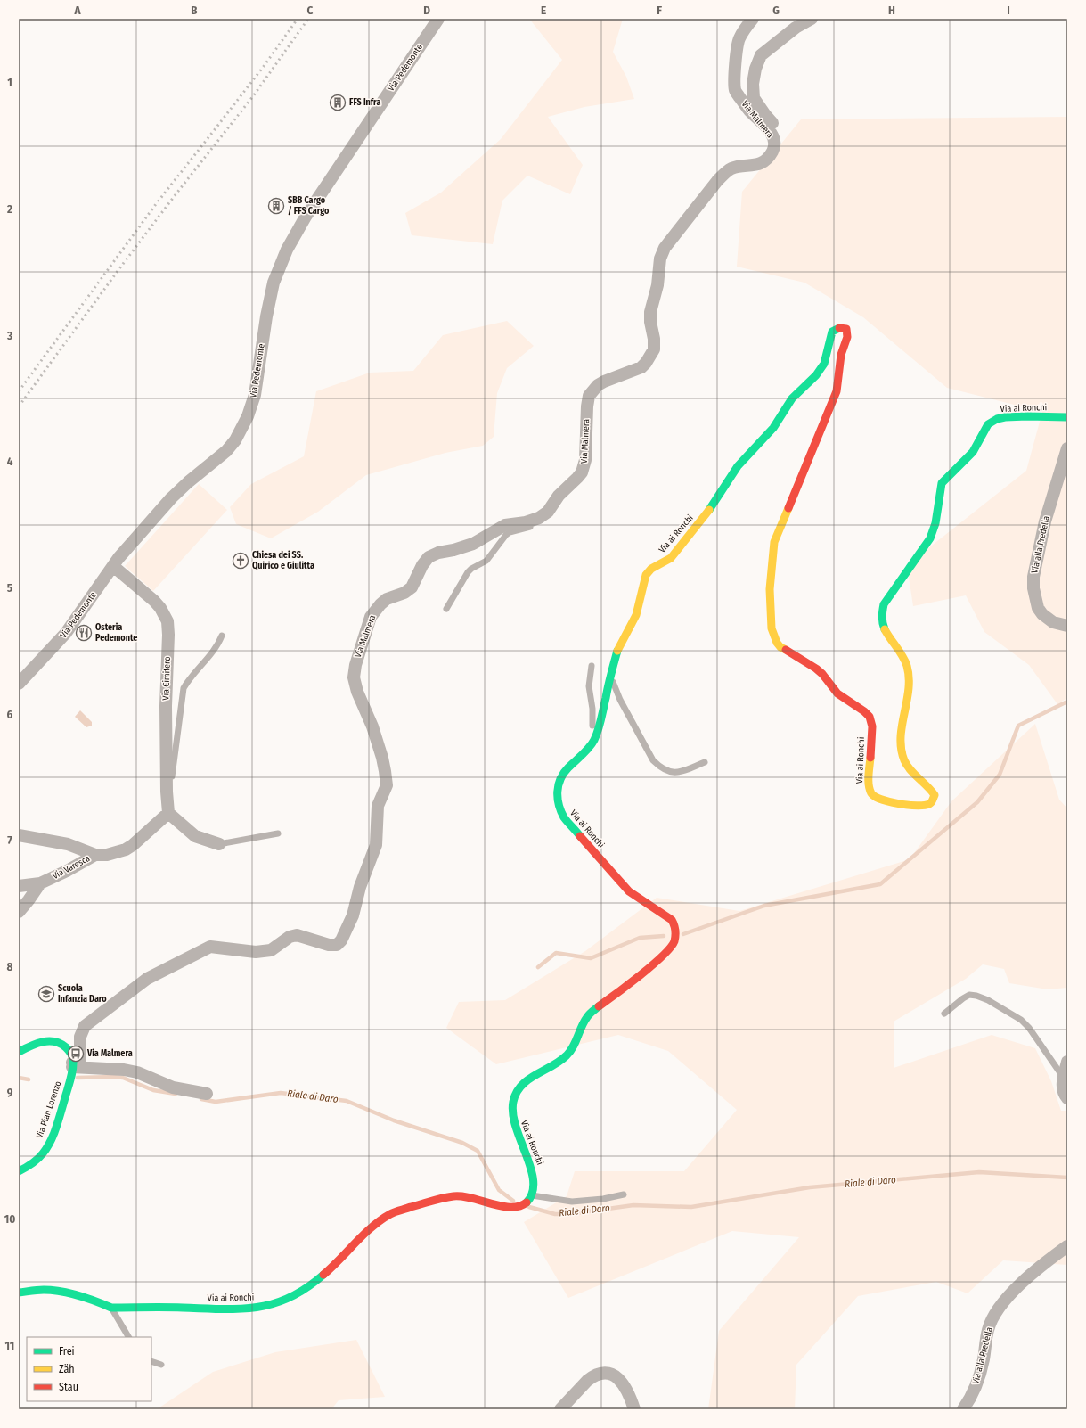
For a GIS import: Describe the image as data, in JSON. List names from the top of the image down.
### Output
{
  "streets": {
    "street": [
      "Via Pedemonte",
      "Via Malmera",
      "Via ai Ronchi",
      "Via alla Predella",
      "Via Cimitero",
      "Via Varesca",
      "Via Pian Lorenzo"
    ]
  },
  "crossings": [
    ["Via Pedemonte", "Via Cimitero"],
    ["Via Malmera", "Via Pian Lorenzo"],
    ["Via Cimitero", "Via Varesca"]
  ],
  "water": ["Riale di Daro"],
  "places": {
    "building": ["FFS Infra", "SBB Cargo / FFS Cargo"],
    "church": ["Chiesa dei SS. Quirico e Giulitta"],
    "restaurant": ["Osteria Pedemonte"],
    "school or university": ["Scuola Infanzia Daro"],
    "bus stop": ["Via Malmera"]
  },
  "legend": ["Frei", "Zäh", "Stau"],
  "grid": {
    "columns": [
      "A",
      "B",
      "C",
      "D",
      "E",
      "F",
      "G",
      "H",
      "I"
    ],
    "rows": [
      "1",
      "2",
      "3",
      "4",
      "5",
      "6",
      "7",
      "8",
      "9",
      "10",
      "11"
    ]
  }
}
